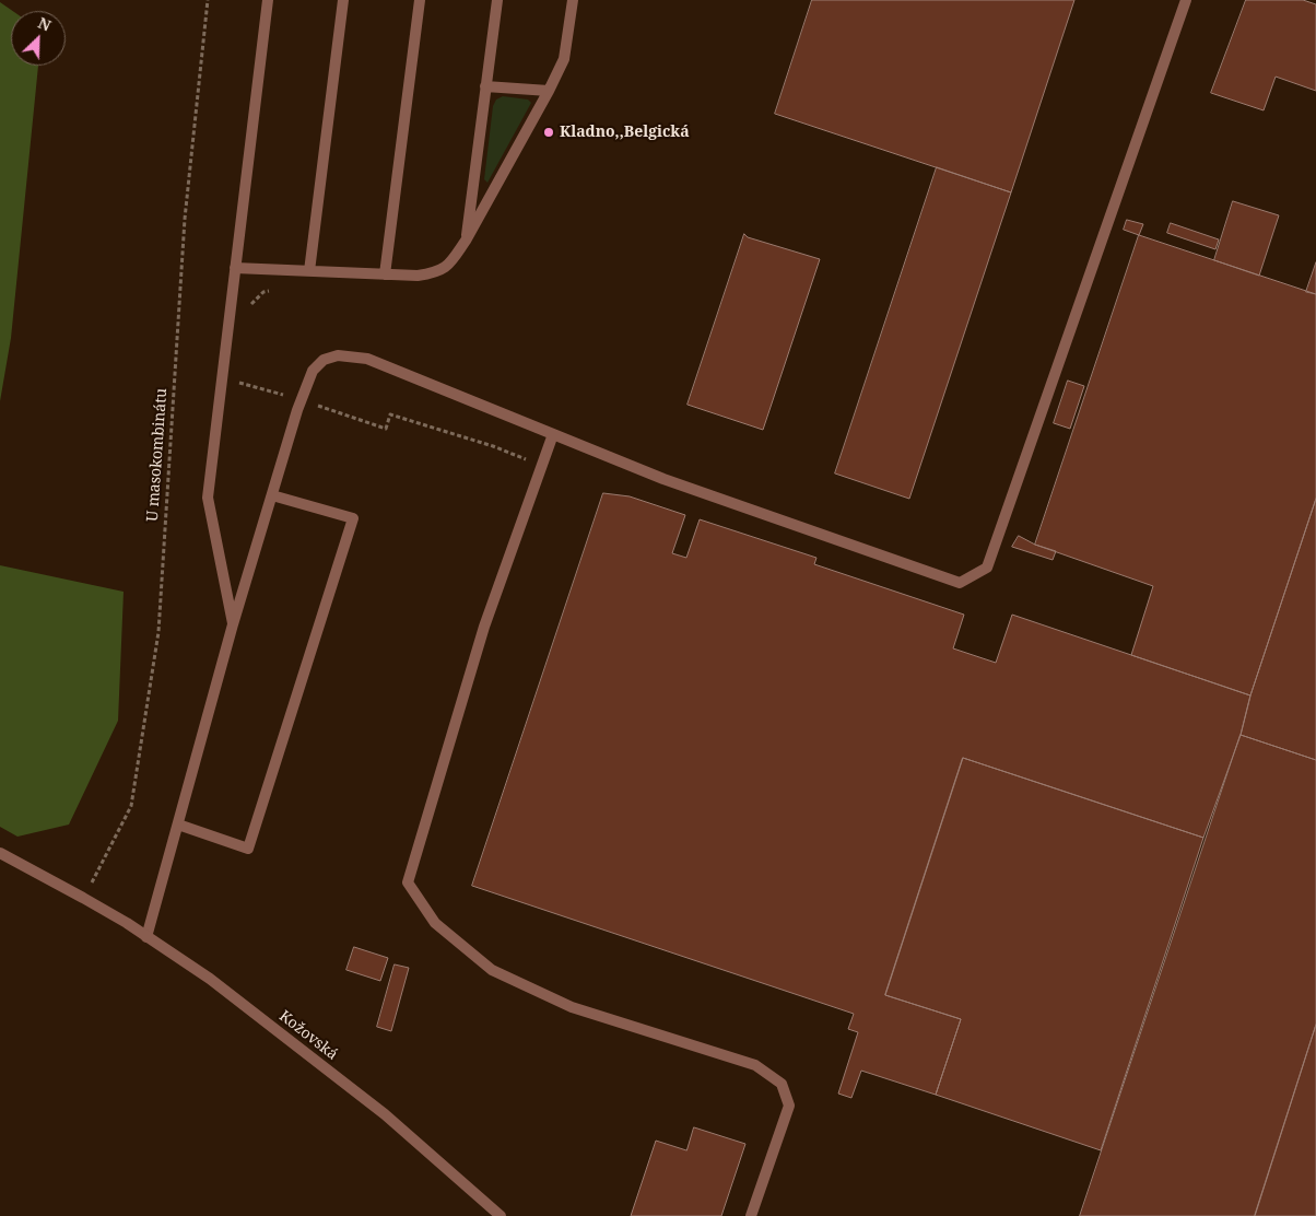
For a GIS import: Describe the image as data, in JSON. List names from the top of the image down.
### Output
{
  "streets": {
    "street": ["Kožovská"],
    "path": ["U masokombinátu"]
  },
  "crossings": [
    ["U masokombinátu", "Kožovská"]
  ],
  "places": ["Kladno,,Belgická"],
  "north": "top right"
}
